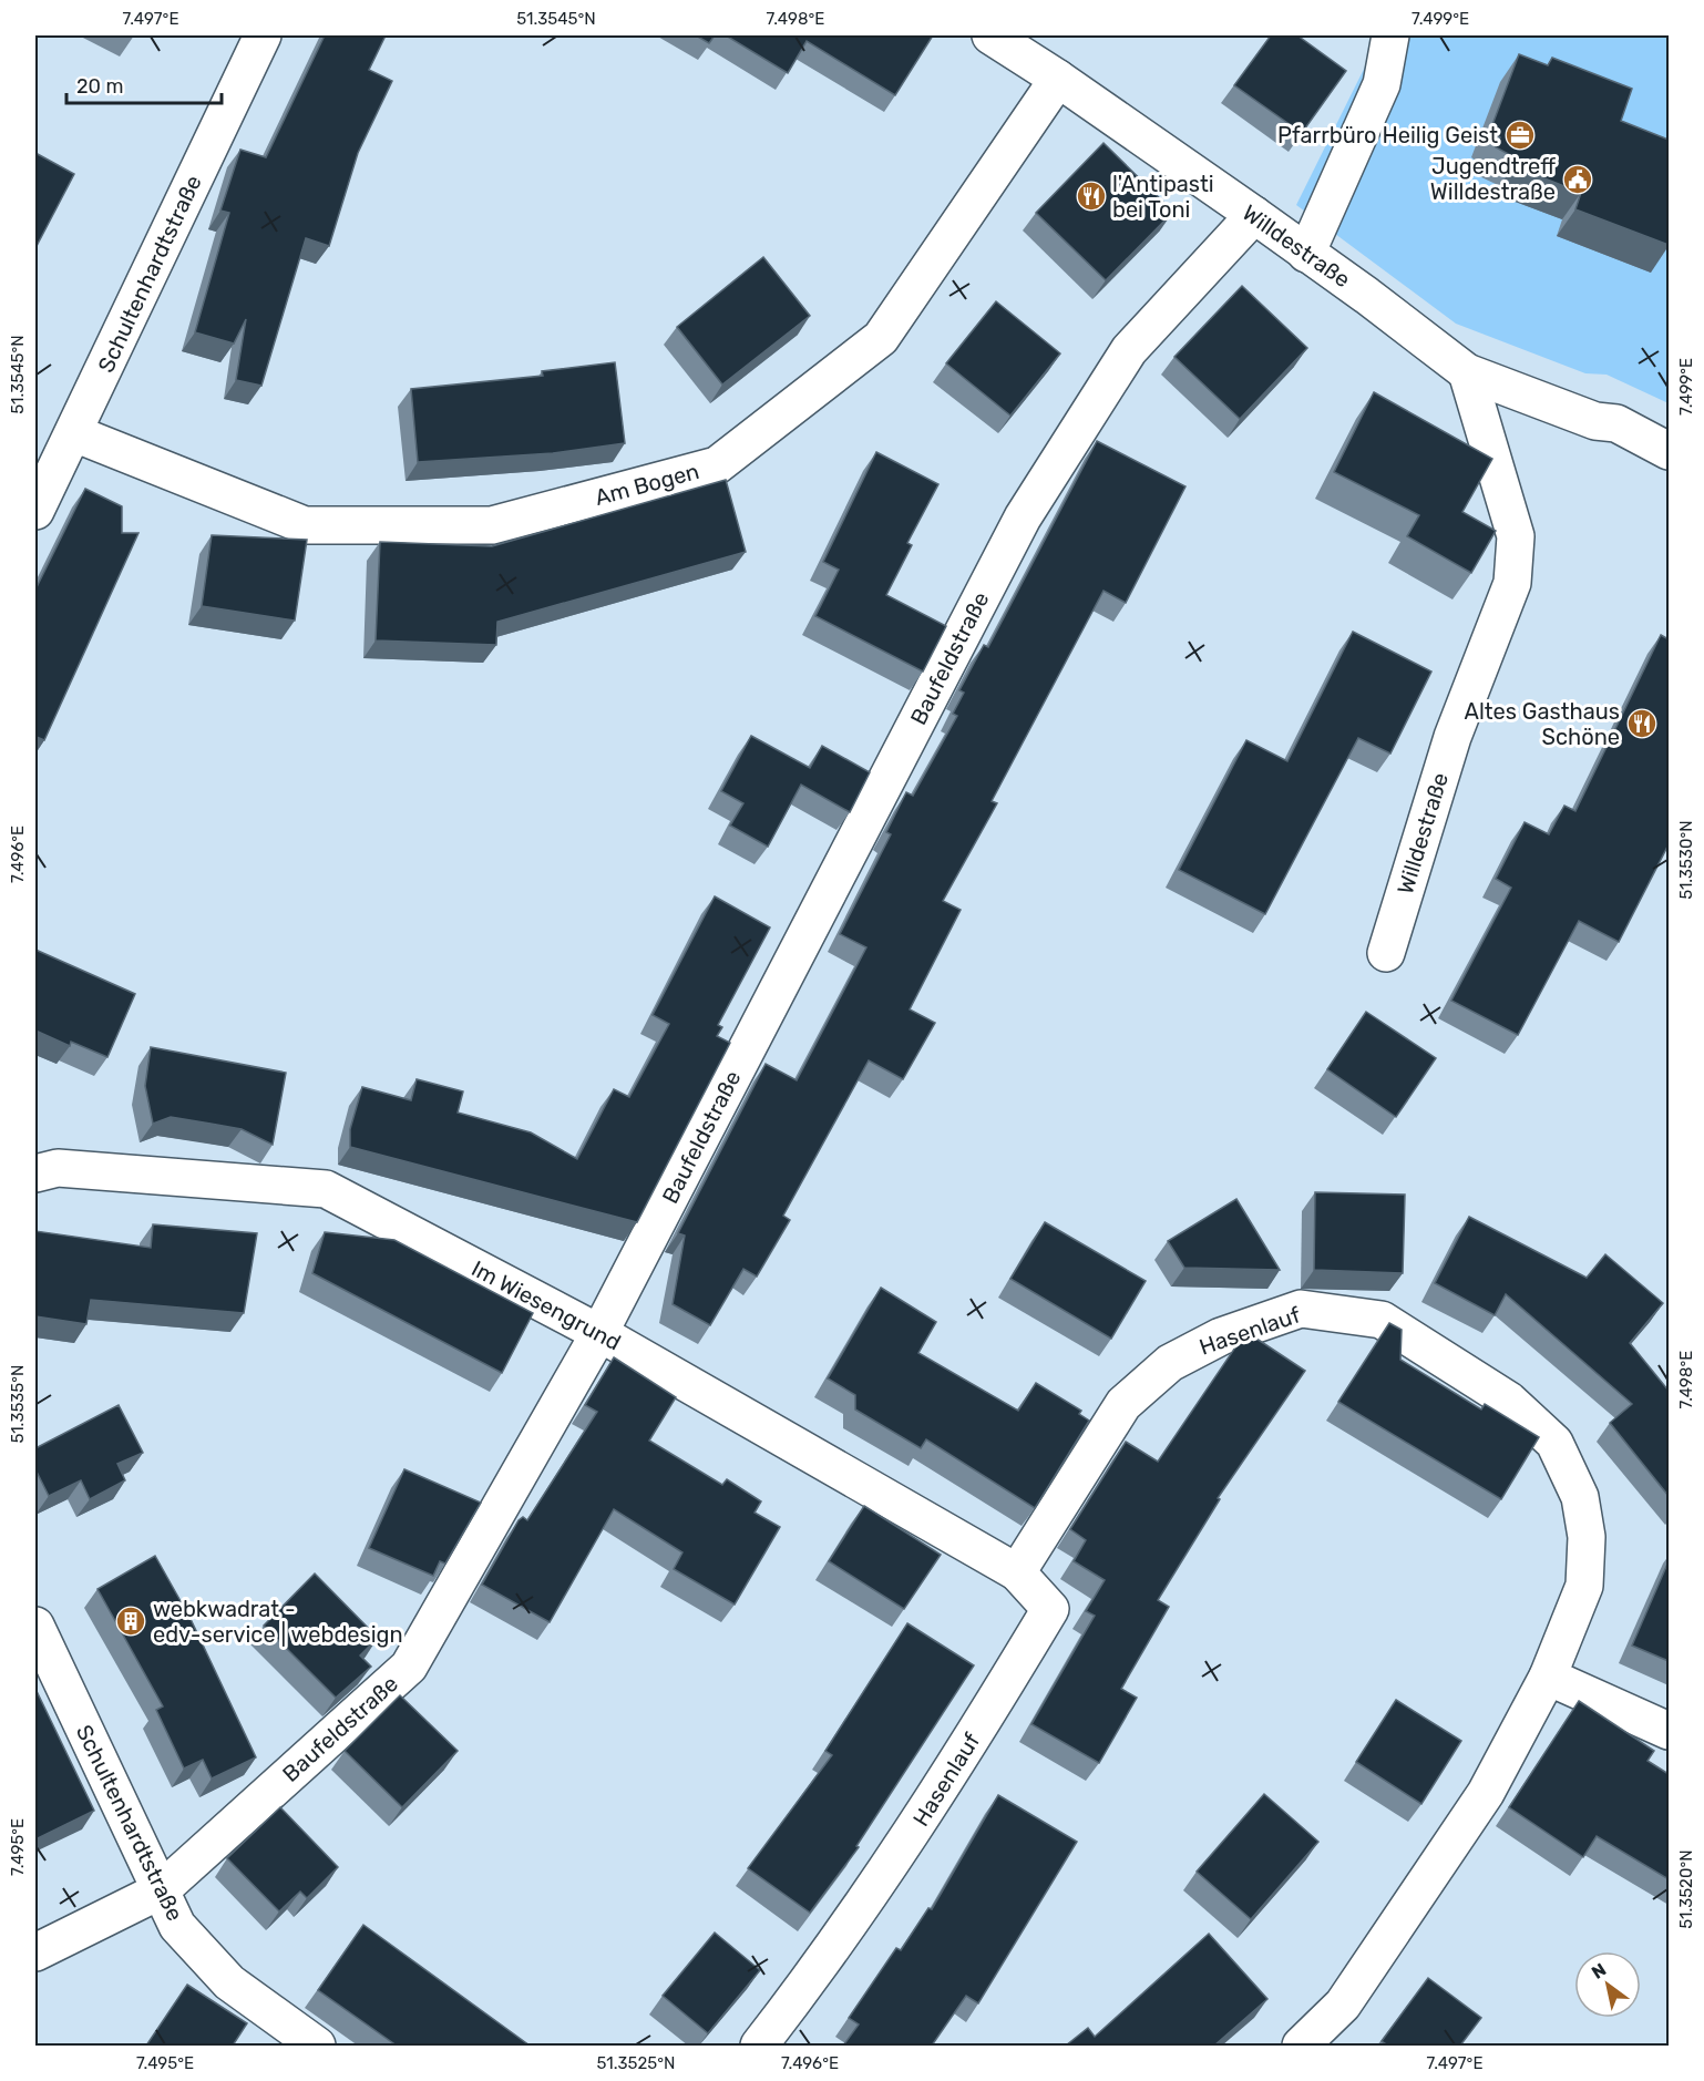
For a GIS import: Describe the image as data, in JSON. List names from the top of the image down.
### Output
{
  "streets": {
    "street": [
      "Willdestraße",
      "Schultenhardtstraße",
      "Am Bogen",
      "Baufeldstraße",
      "Im Wiesengrund",
      "Hasenlauf"
    ]
  },
  "crossings": [
    ["Willdestraße", "Am Bogen"],
    ["Willdestraße", "Baufeldstraße"],
    ["Schultenhardtstraße", "Am Bogen"],
    ["Schultenhardtstraße", "Baufeldstraße"],
    ["Baufeldstraße", "Im Wiesengrund"],
    ["Im Wiesengrund", "Hasenlauf"]
  ],
  "places": {
    "office": ["Pfarrbüro Heilig Geist"],
    "public building": ["Jugendtreff Willdestraße"],
    "restaurant": ["l'Antipasti bei Toni", "Altes Gasthaus Schöne"],
    "building": ["webkwadrat - edv-service | webdesign"]
  },
  "scale_bar": "20 m",
  "north": "top left",
  "coordinates": [
    "7.497°E",
    "51.3545°N",
    "7.498°E",
    "7.499°E",
    "7.496°E",
    "51.3530°N",
    "51.3535°N",
    "7.495°E",
    "51.3520°N",
    "51.3525°N"
  ]
}
